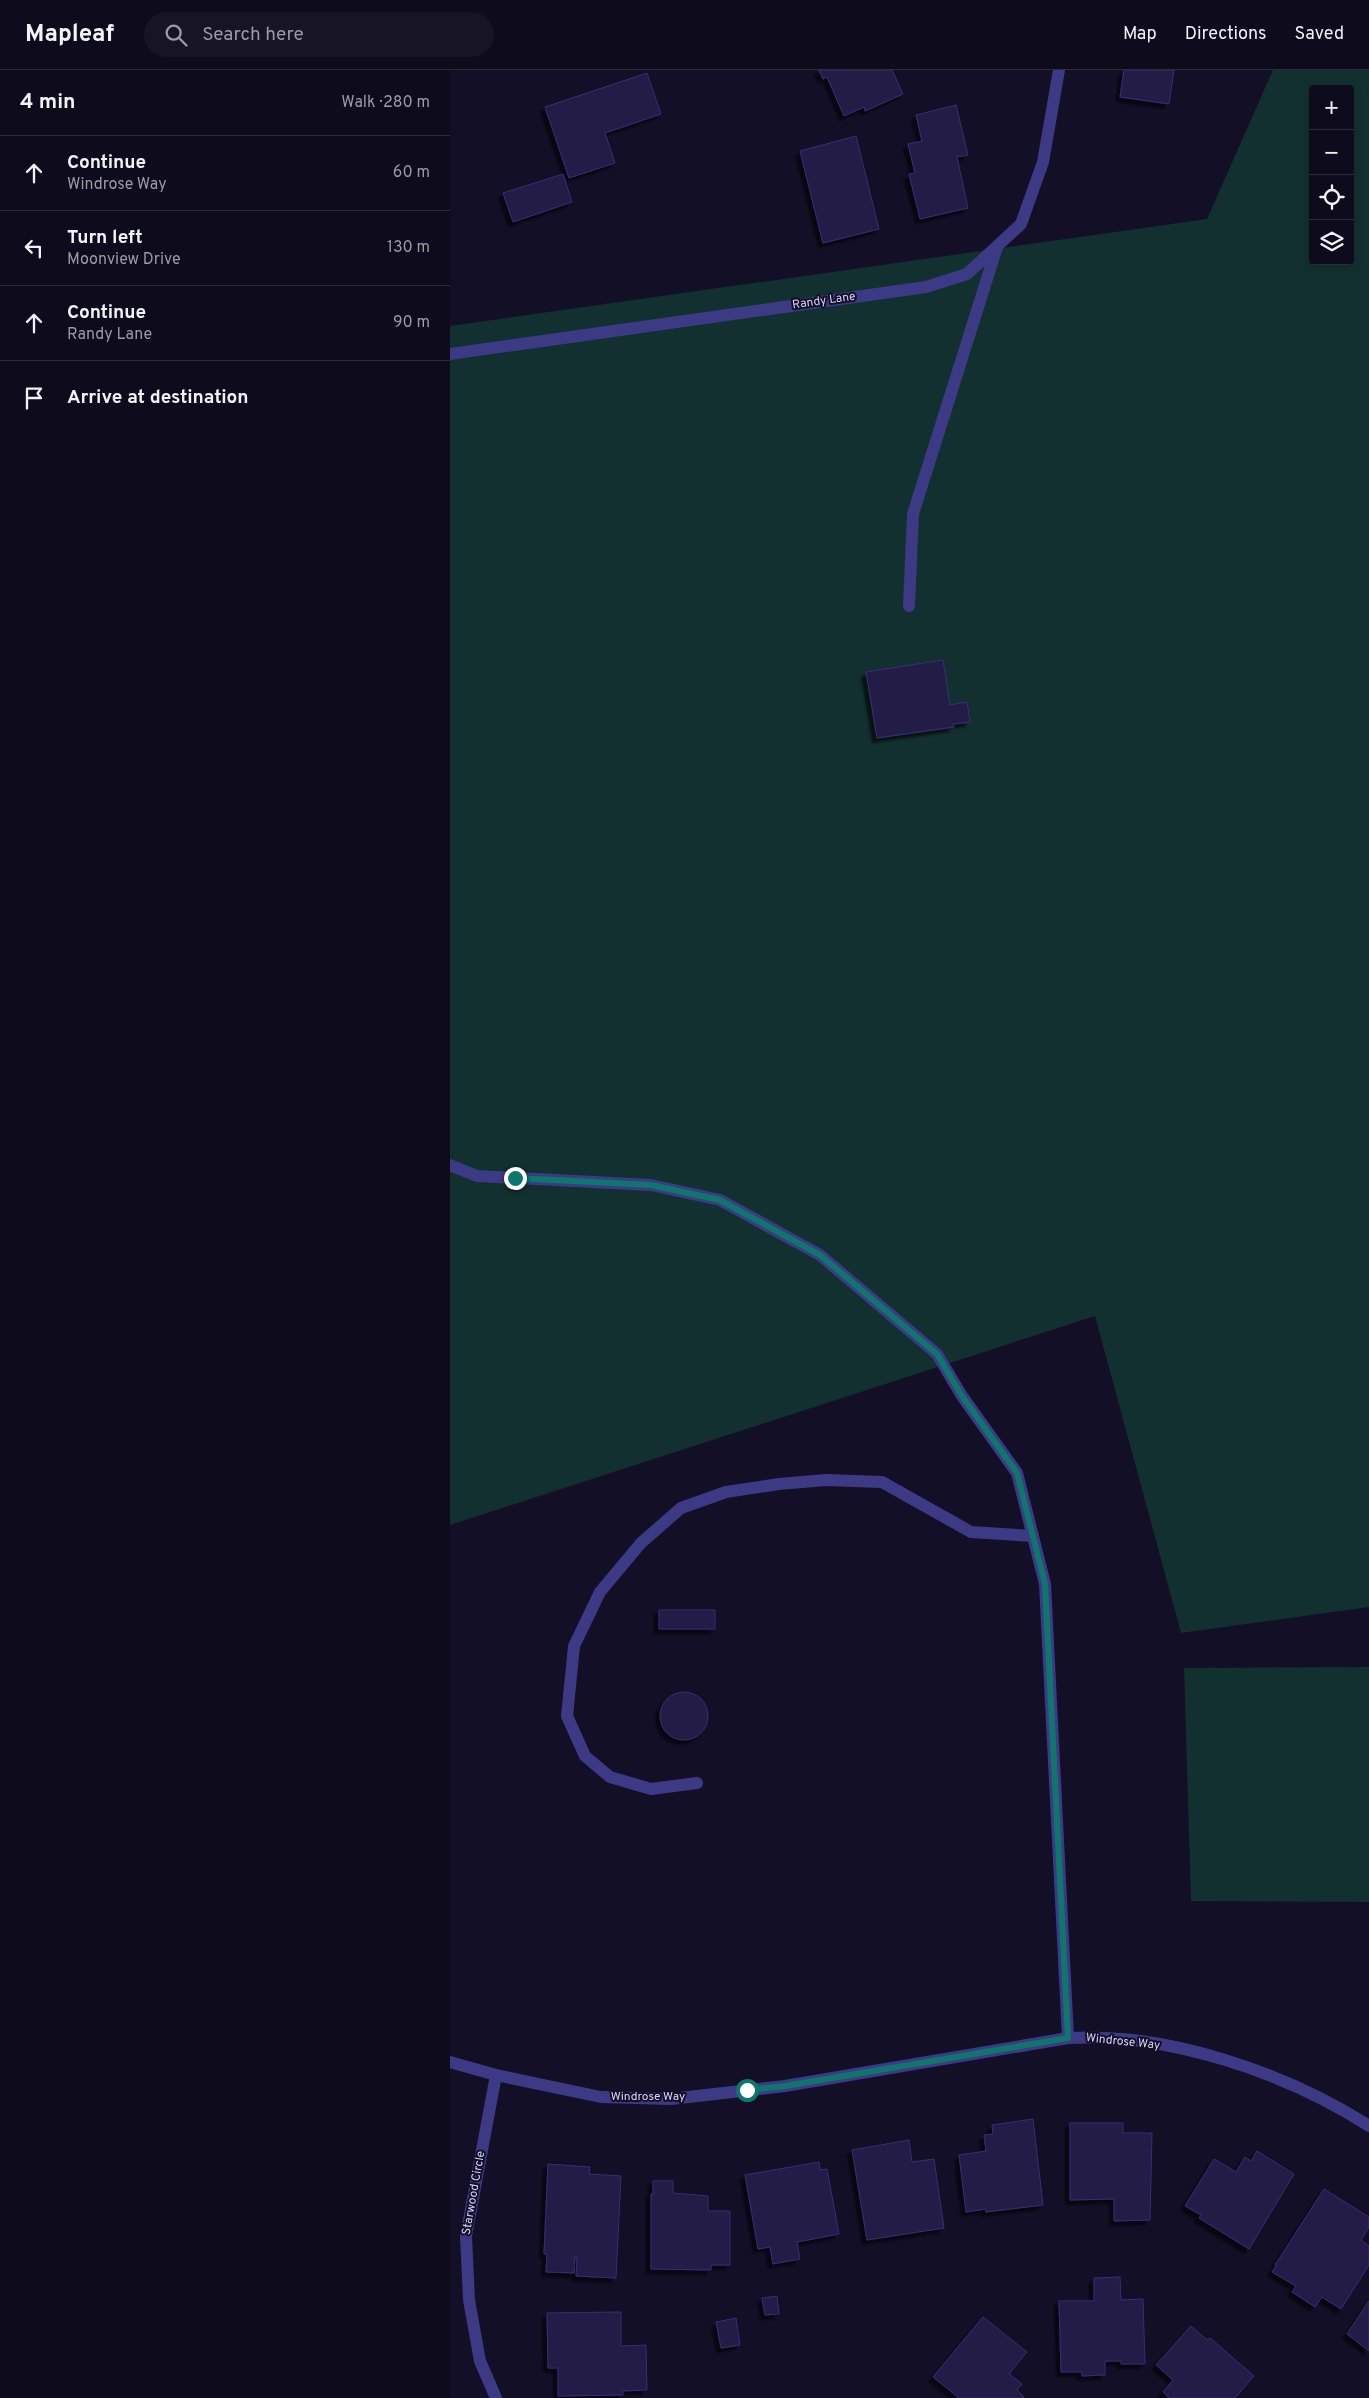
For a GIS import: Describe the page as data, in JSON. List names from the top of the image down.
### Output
{
  "streets": {
    "street": ["Randy Lane", "Windrose Way", "Starwood Circle"]
  },
  "crossings": [
    ["Windrose Way", "Starwood Circle"]
  ],
  "page": {
    "header": "Mapleaf",
    "search": "Search here",
    "nav": ["Map", "Directions", "Saved"],
    "heading": ["4 min", "Walk · 280 m"],
    "map_buttons": ["+", "−"],
    "list": [
      ["Continue", "Windrose Way", "60 m"],
      ["Turn left", "Moonview Drive", "130 m"],
      ["Continue", "Randy Lane", "90 m"],
      "Arrive at destination"
    ]
  }
}
